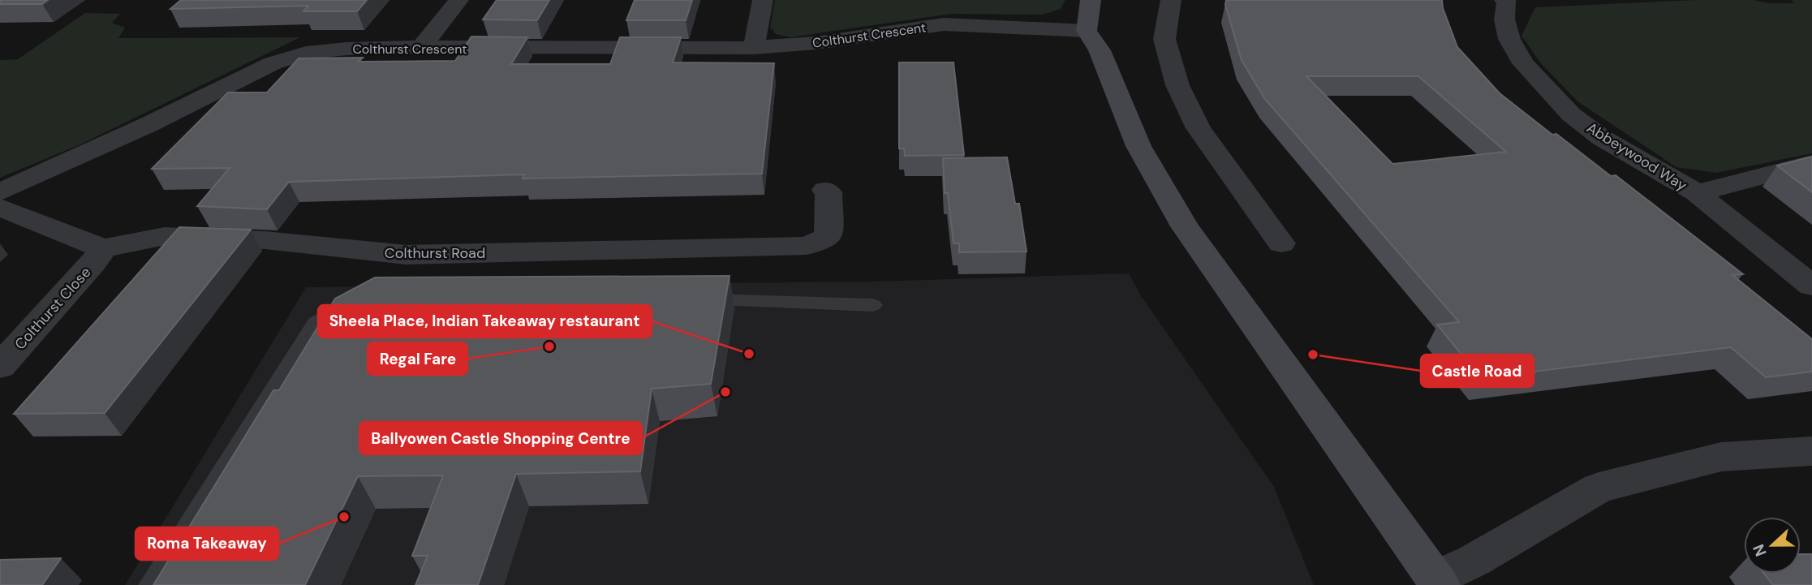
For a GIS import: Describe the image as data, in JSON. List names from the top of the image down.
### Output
{
  "streets": {
    "street": [
      "Colthurst Crescent",
      "Abbeywood Way",
      "Colthurst Road",
      "Colthurst Close"
    ]
  },
  "crossings": [
    ["Colthurst Road", "Colthurst Close"]
  ],
  "places": [
    "Regal Fare",
    "Sheela Place, Indian Takeaway restaurant",
    "Castle Road",
    "Ballyowen Castle Shopping Centre",
    "Roma Takeaway"
  ],
  "north": "left"
}
